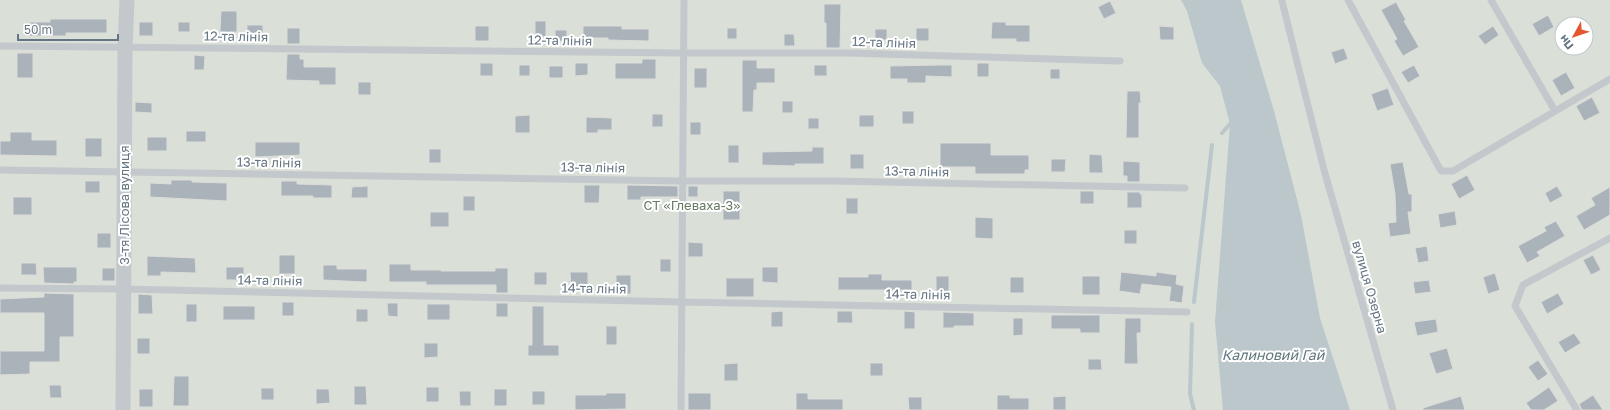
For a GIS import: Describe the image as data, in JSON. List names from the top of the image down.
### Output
{
  "streets": {
    "street": ["3-тя Лісова вулиця"],
    "lane": [
      "12-та лінія",
      "13-та лінія",
      "14-та лінія",
      "вулиця Озерна"
    ]
  },
  "crossings": [
    ["12-та лінія", "3-тя Лісова вулиця"],
    ["13-та лінія", "3-тя Лісова вулиця"],
    ["3-тя Лісова вулиця", "14-та лінія"]
  ],
  "water": ["Калиновий Гай"],
  "parks": ["СТ «Глеваха-3»"],
  "scale_bar": "50 m",
  "north": "bottom left"
}
